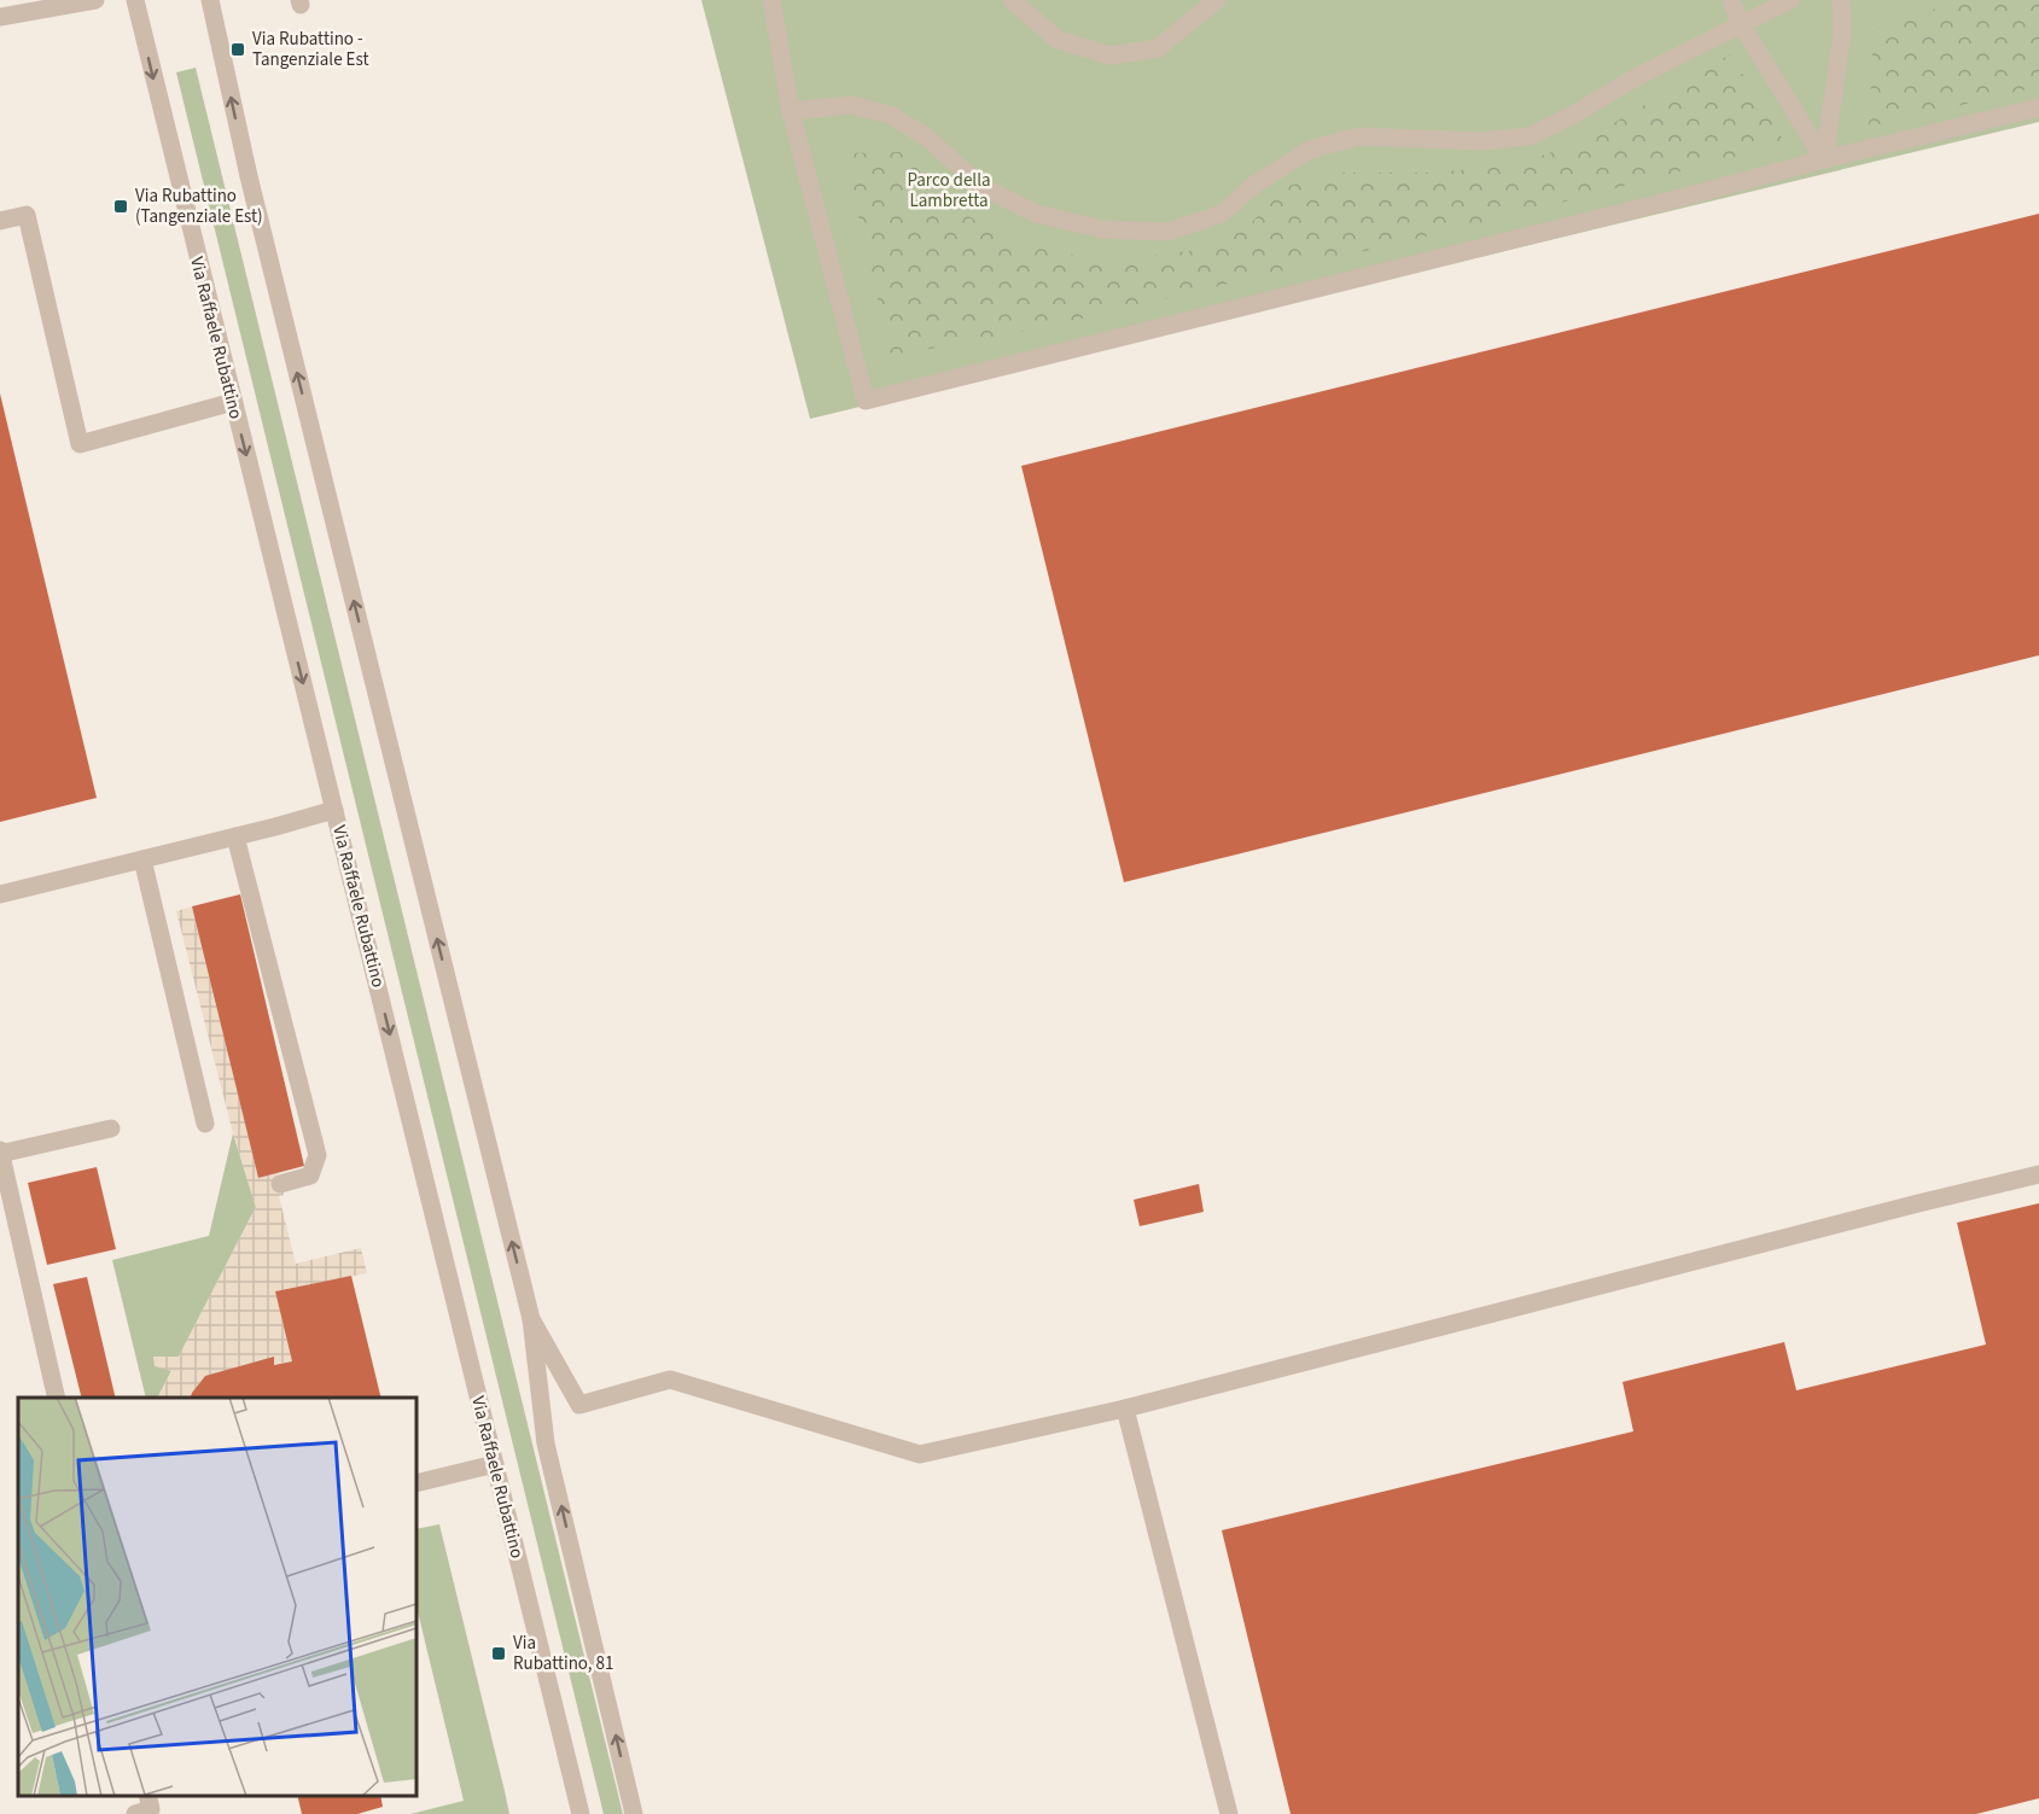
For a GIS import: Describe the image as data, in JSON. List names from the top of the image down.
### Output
{
  "streets": {
    "street": ["Via Raffaele Rubattino"]
  },
  "parks": ["Parco della Lambretta"],
  "places": {
    "transit": ["Via Rubattino - Tangenziale Est", "Via Rubattino (Tangenziale Est)", "Via Rubattino, 81"]
  }
}
